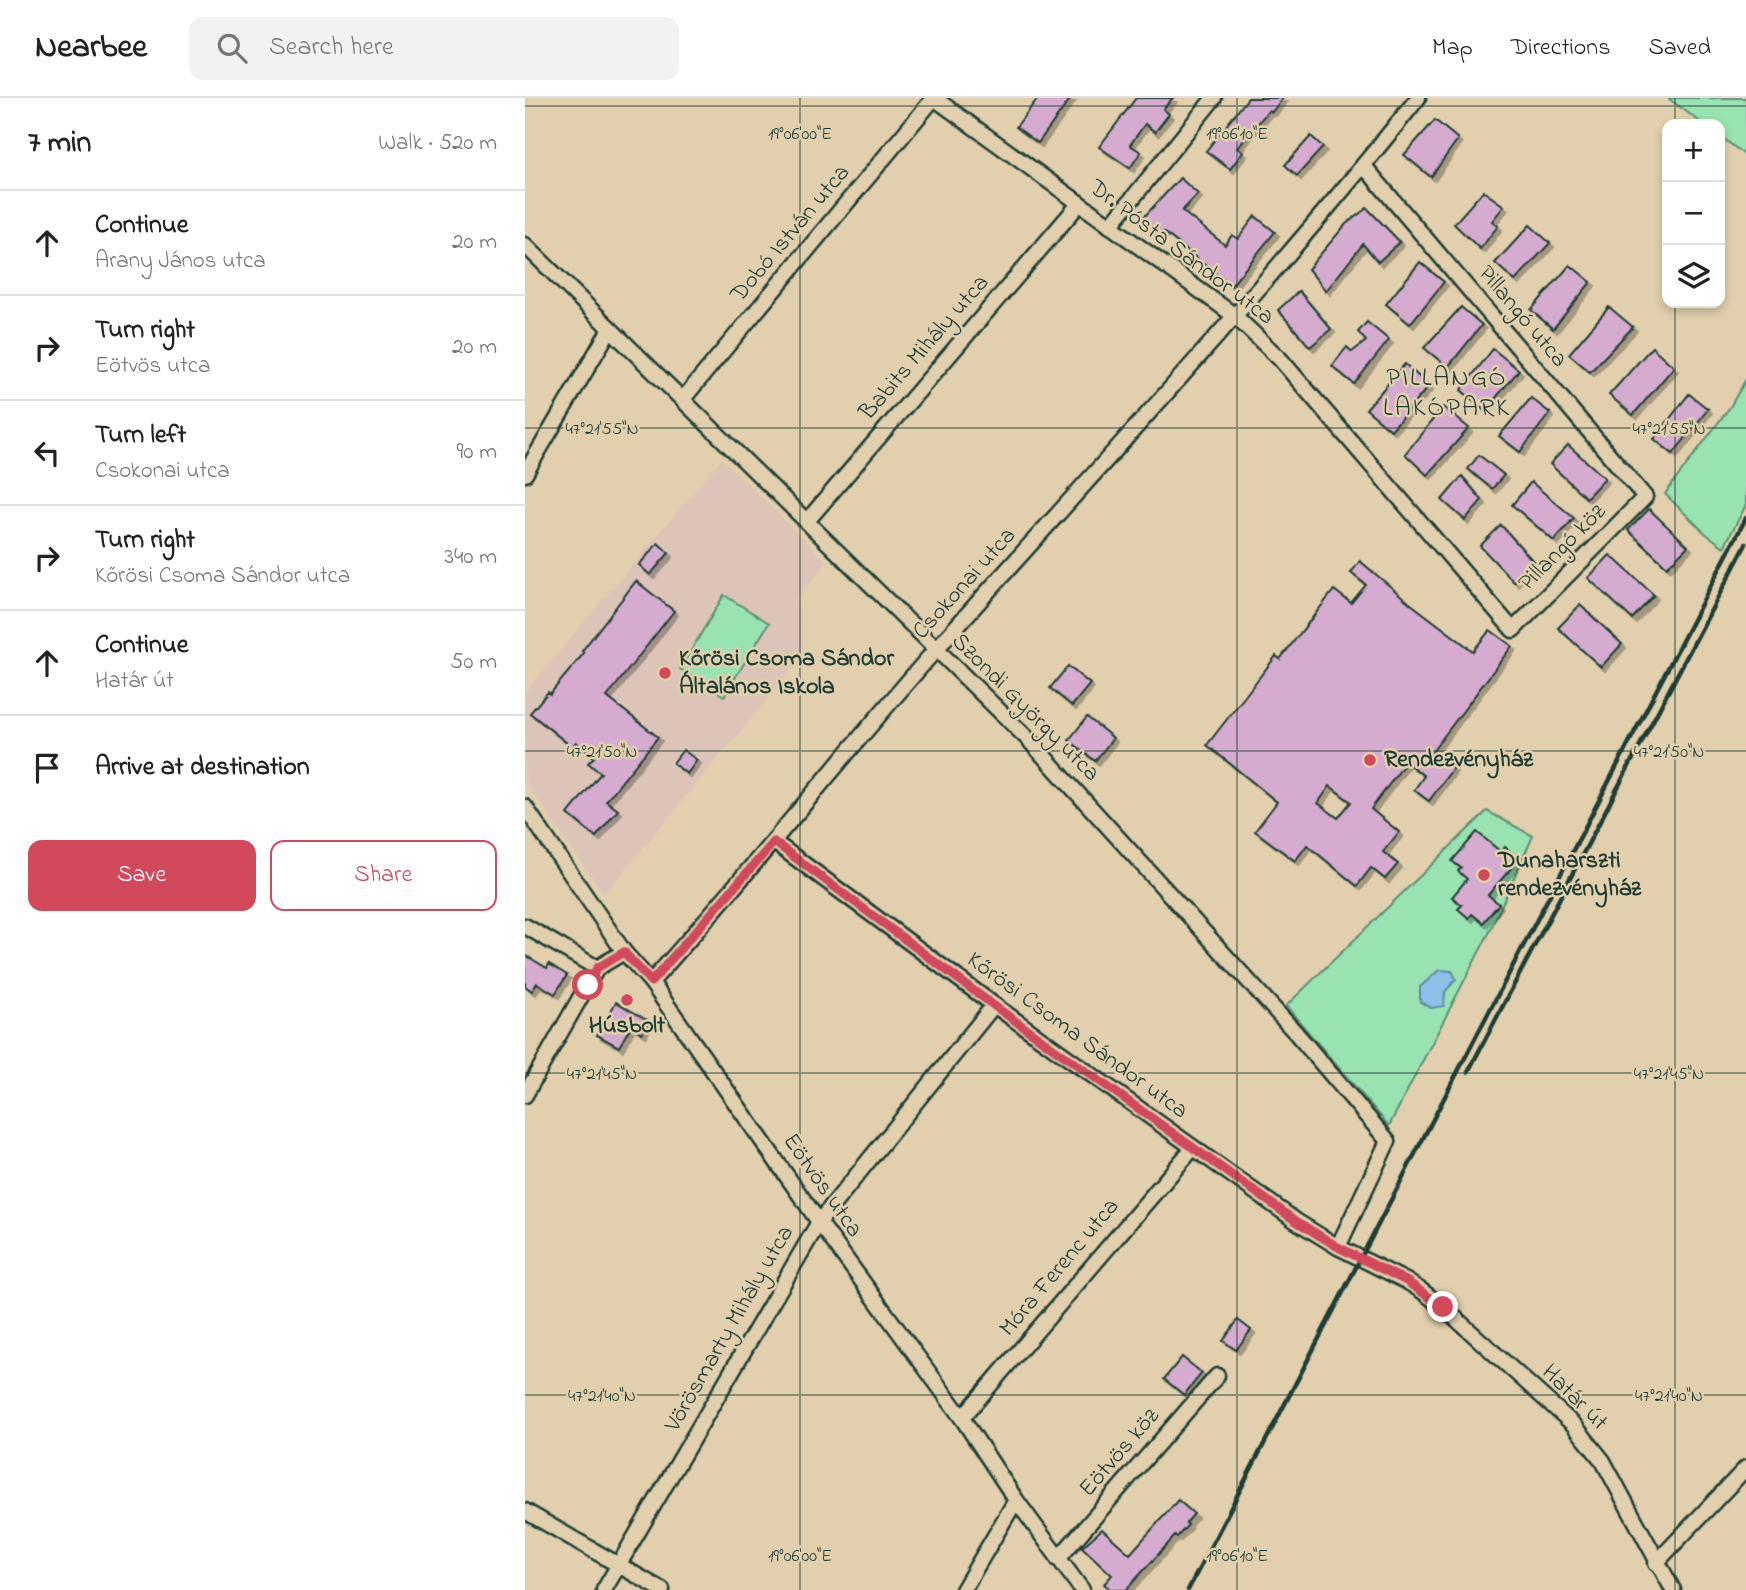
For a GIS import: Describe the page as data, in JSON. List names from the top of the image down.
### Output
{
  "streets": {
    "street": [
      "Dobó István utca",
      "Dr. Pósta Sándor utca",
      "Pillangó utca",
      "Babits Mihály utca",
      "Pillangó köz",
      "Csokonai utca",
      "Szondi György utca",
      "Kőrösi Csoma Sándor utca",
      "Eötvös utca",
      "Móra Ferenc utca",
      "Vörösmarty Mihály utca",
      "Határ út",
      "Eötvös köz"
    ]
  },
  "crossings": [
    ["Dobó István utca", "Dr. Pósta Sándor utca"],
    ["Dobó István utca", "Szondi György utca"],
    ["Dr. Pósta Sándor utca", "Babits Mihály utca"],
    ["Dr. Pósta Sándor utca", "Pillangó köz"],
    ["Dr. Pósta Sándor utca", "Csokonai utca"],
    ["Pillangó utca", "Pillangó köz"],
    ["Pillangó utca", "Csokonai utca"],
    ["Babits Mihály utca", "Szondi György utca"],
    ["Csokonai utca", "Szondi György utca"],
    ["Csokonai utca", "Kőrösi Csoma Sándor utca"],
    ["Csokonai utca", "Eötvös utca"],
    ["Szondi György utca", "Kőrösi Csoma Sándor utca"],
    ["Kőrösi Csoma Sándor utca", "Móra Ferenc utca"],
    ["Kőrösi Csoma Sándor utca", "Vörösmarty Mihály utca"],
    ["Kőrösi Csoma Sándor utca", "Határ út"],
    ["Eötvös utca", "Móra Ferenc utca"],
    ["Eötvös utca", "Vörösmarty Mihály utca"],
    ["Eötvös utca", "Eötvös köz"]
  ],
  "districts": ["PILLANGÓ LAKÓPARK"],
  "places": [
    "Kőrösi Csoma Sándor Általános Iskola",
    "Rendezvényház",
    "Dunaharszti rendezvényház",
    "Húsbolt"
  ],
  "page": {
    "header": "Nearbee",
    "search": "Search here",
    "nav": ["Map", "Directions", "Saved"],
    "heading": ["7 min", "Walk · 520 m"],
    "map_buttons": ["+", "−"],
    "list": [
      ["Continue", "Arany János utca", "20 m"],
      ["Turn right", "Eötvös utca", "20 m"],
      ["Turn left", "Csokonai utca", "90 m"],
      ["Turn right", "Kőrösi Csoma Sándor utca", "340 m"],
      ["Continue", "Határ út", "50 m"],
      "Arrive at destination"
    ],
    "buttons": ["Save", "Share"]
  },
  "coordinates": [
    "19°06'00\"E",
    "19°06'10\"E",
    "47°21'55\"N",
    "47°21'50\"N",
    "47°21'45\"N",
    "47°21'40\"N"
  ]
}
